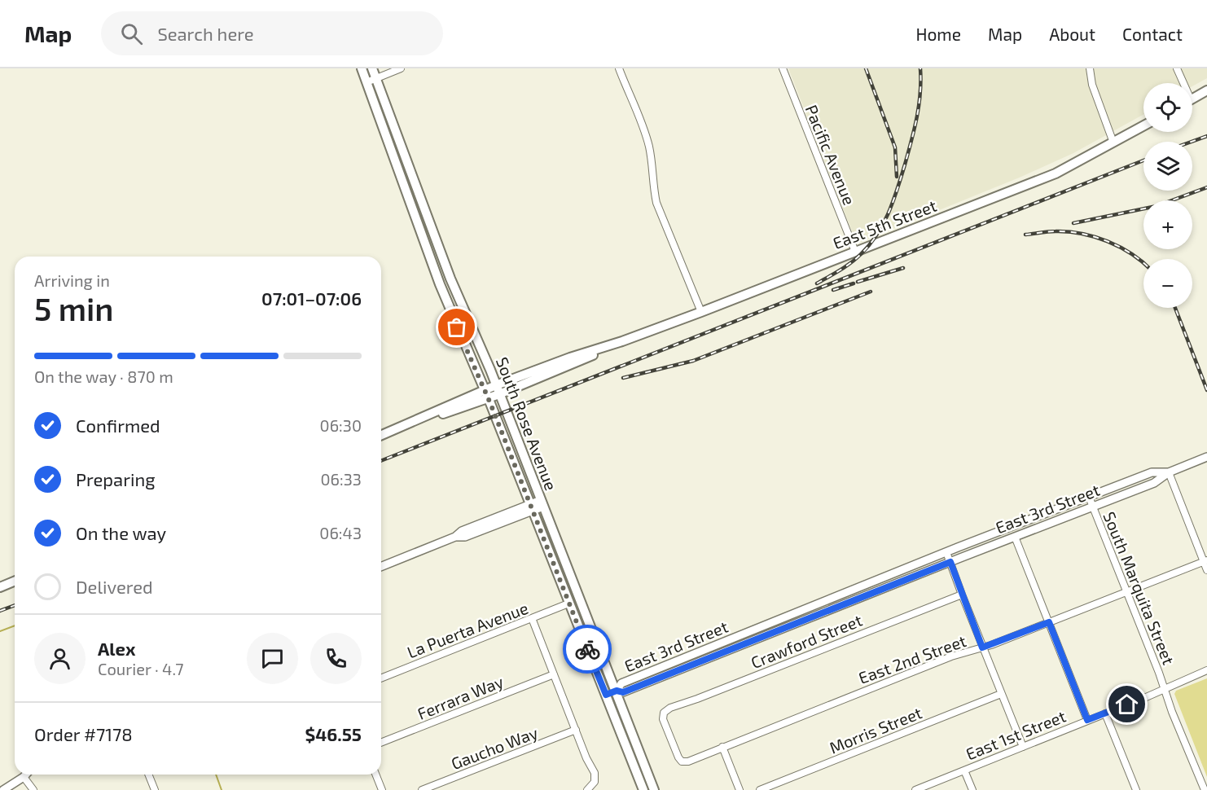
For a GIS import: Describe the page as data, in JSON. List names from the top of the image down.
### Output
{
  "streets": {
    "main road": ["East 5th Street", "South Rose Avenue"],
    "street": [
      "Pacific Avenue",
      "East 3rd Street",
      "South Marquita Street",
      "La Puerta Avenue",
      "Crawford Street",
      "East 2nd Street",
      "Ferrara Way",
      "Morris Street",
      "East 1st Street",
      "Gaucho Way"
    ]
  },
  "crossings": [
    ["Pacific Avenue", "East 5th Street"],
    ["East 5th Street", "South Rose Avenue"],
    ["South Rose Avenue", "East 3rd Street"],
    ["South Rose Avenue", "La Puerta Avenue"],
    ["East 3rd Street", "South Marquita Street"],
    ["South Marquita Street", "East 2nd Street"],
    ["South Marquita Street", "East 1st Street"],
    ["Crawford Street", "East 2nd Street"]
  ],
  "page": {
    "header": "Map",
    "search": "Search here",
    "nav": [
      "Home",
      "Map",
      "About",
      "Contact"
    ],
    "map_buttons": ["+", "−"],
    "heading": ["5 min", "Arriving in", "07:01–07:06"],
    "panel": [
      "Alex",
      "Courier · 4.7",
      "Order #7178",
      "$46.55"
    ],
    "bar": "On the way · 870 m",
    "list": [
      ["Confirmed", "06:30"],
      ["Preparing", "06:33"],
      ["On the way", "06:43"],
      "Delivered"
    ]
  }
}
